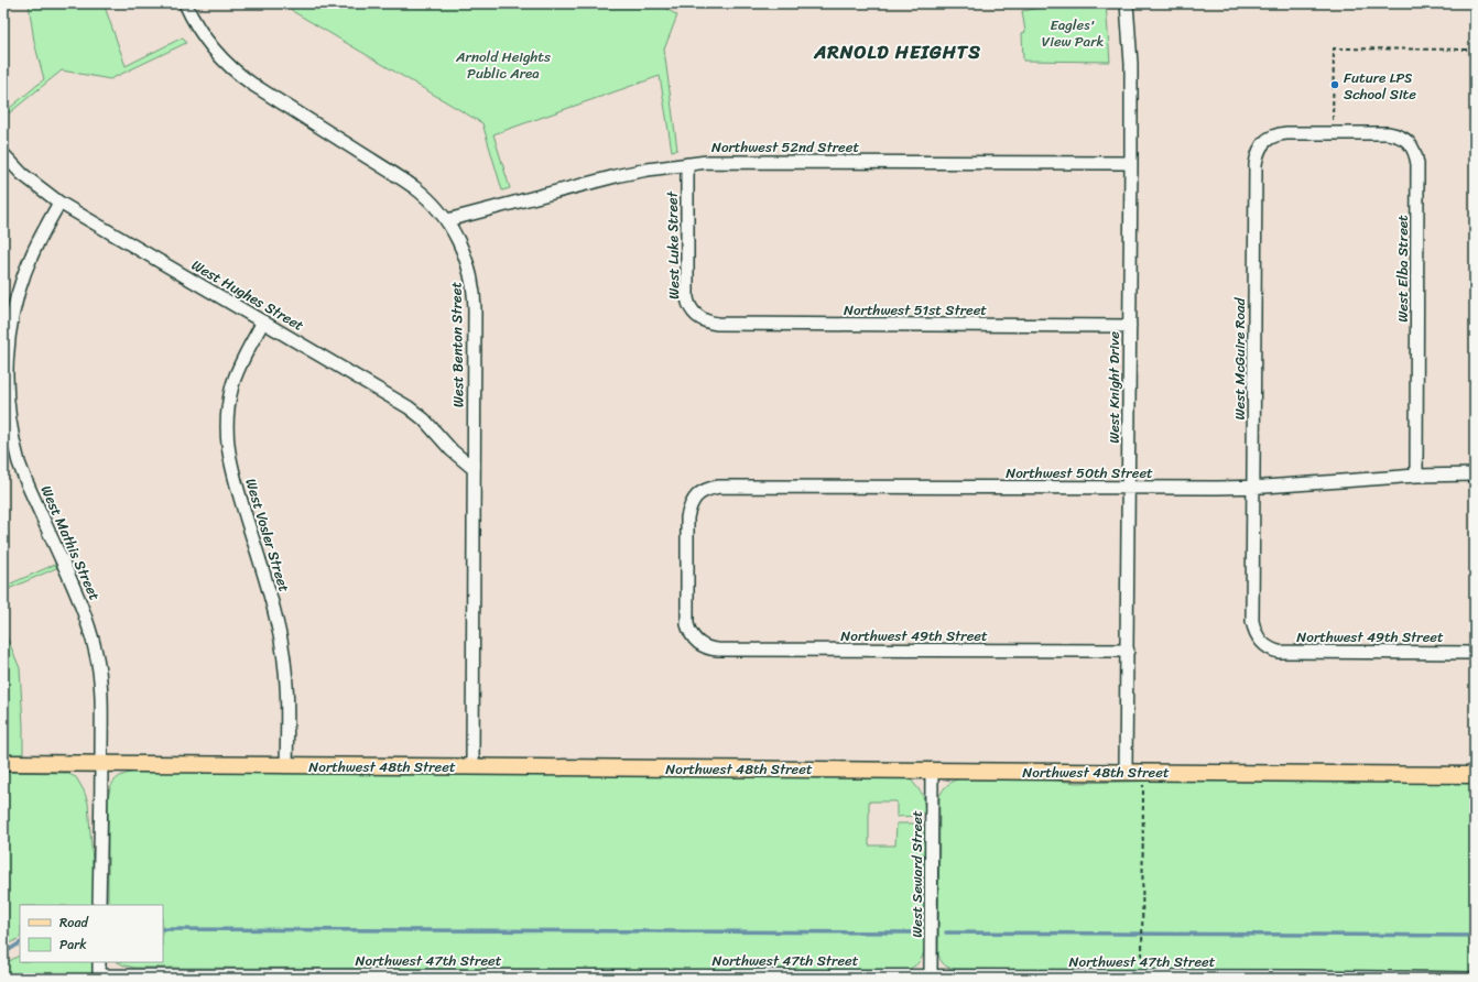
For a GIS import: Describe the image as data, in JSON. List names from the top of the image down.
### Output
{
  "streets": {
    "main road": ["Northwest 48th Street"],
    "street": [
      "Northwest 52nd Street",
      "West Luke Street",
      "West Elba Street",
      "West Hughes Street",
      "Northwest 51st Street",
      "West Benton Street",
      "West McGuire Road",
      "West Knight Drive",
      "Northwest 50th Street",
      "West Vosler Street",
      "West Mathis Street",
      "Northwest 49th Street",
      "West Seward Street",
      "Northwest 47th Street"
    ]
  },
  "crossings": [
    ["Northwest 52nd Street", "West Luke Street"],
    ["Northwest 52nd Street", "West Benton Street"],
    ["Northwest 52nd Street", "West Knight Drive"],
    ["West Luke Street", "Northwest 51st Street"],
    ["West Elba Street", "West McGuire Road"],
    ["West Elba Street", "Northwest 50th Street"],
    ["West Hughes Street", "West Benton Street"],
    ["West Hughes Street", "West Vosler Street"],
    ["West Hughes Street", "West Mathis Street"],
    ["Northwest 51st Street", "West Knight Drive"],
    ["West Benton Street", "Northwest 48th Street"],
    ["West McGuire Road", "Northwest 50th Street"],
    ["West McGuire Road", "Northwest 49th Street"],
    ["West Knight Drive", "Northwest 50th Street"],
    ["West Knight Drive", "Northwest 49th Street"],
    ["West Knight Drive", "Northwest 48th Street"],
    ["Northwest 50th Street", "Northwest 49th Street"],
    ["West Vosler Street", "Northwest 48th Street"],
    ["West Mathis Street", "Northwest 48th Street"],
    ["Northwest 48th Street", "West Seward Street"],
    ["West Seward Street", "Northwest 47th Street"]
  ],
  "districts": ["ARNOLD HEIGHTS"],
  "parks": ["Eagles' View Park", "Arnold Heights Public Area"],
  "places": ["Future LPS School Site"],
  "legend": ["Road", "Park"]
}
